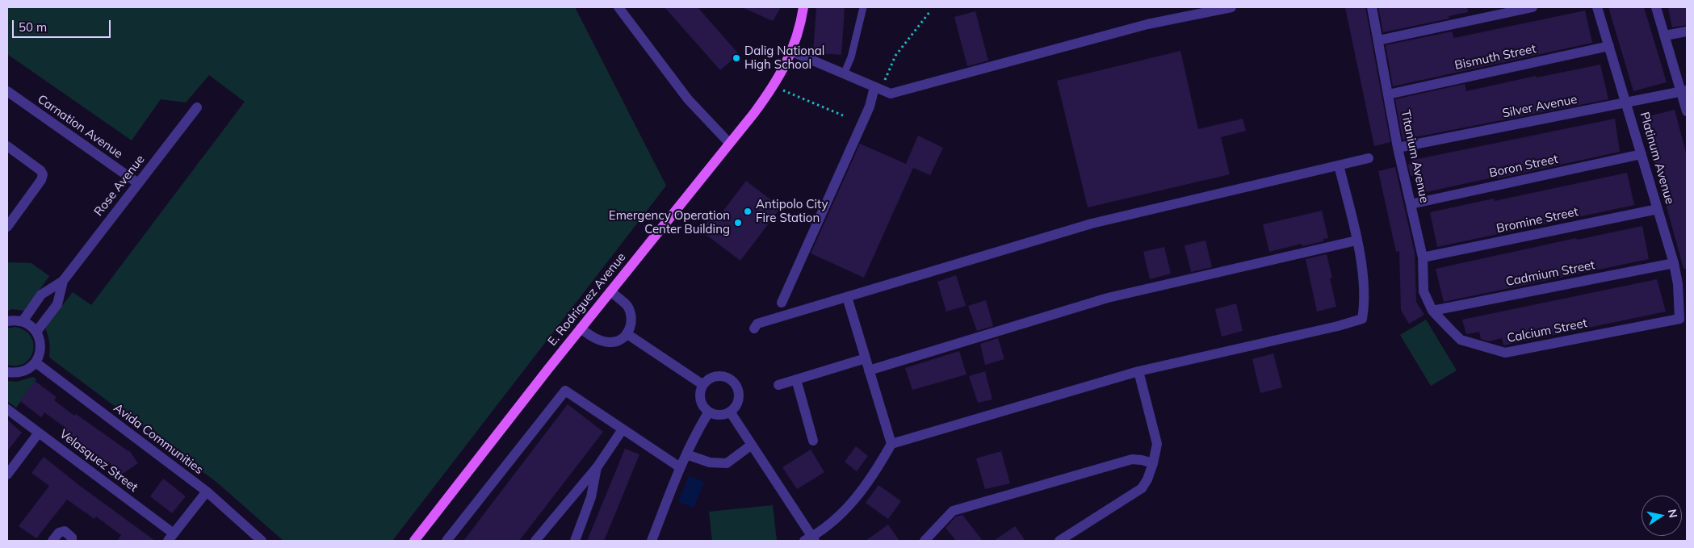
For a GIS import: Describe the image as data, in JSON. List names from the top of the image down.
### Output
{
  "streets": {
    "main road": ["E. Rodriguez Avenue"],
    "street": [
      "Bismuth Street",
      "Silver Avenue",
      "Carnation Avenue",
      "Titanium Avenue",
      "Platinum Avenue",
      "Boron Street",
      "Rose Avenue",
      "Bromine Street",
      "Cadmium Street",
      "Calcium Street",
      "Avida Communities",
      "Velasquez Street"
    ]
  },
  "crossings": [
    ["Bismuth Street", "Titanium Avenue"],
    ["Bismuth Street", "Platinum Avenue"],
    ["Silver Avenue", "Titanium Avenue"],
    ["Silver Avenue", "Platinum Avenue"],
    ["Carnation Avenue", "Rose Avenue"],
    ["Titanium Avenue", "Boron Street"],
    ["Titanium Avenue", "Bromine Street"],
    ["Titanium Avenue", "Cadmium Street"],
    ["Titanium Avenue", "Calcium Street"],
    ["Platinum Avenue", "Boron Street"],
    ["Platinum Avenue", "Bromine Street"],
    ["Platinum Avenue", "Cadmium Street"],
    ["Platinum Avenue", "Calcium Street"],
    ["Cadmium Street", "Calcium Street"]
  ],
  "places": ["Dalig National High School", "Antipolo City Fire Station", "Emergency Operation Center Building"],
  "scale_bar": "50 m",
  "north": "right"
}
